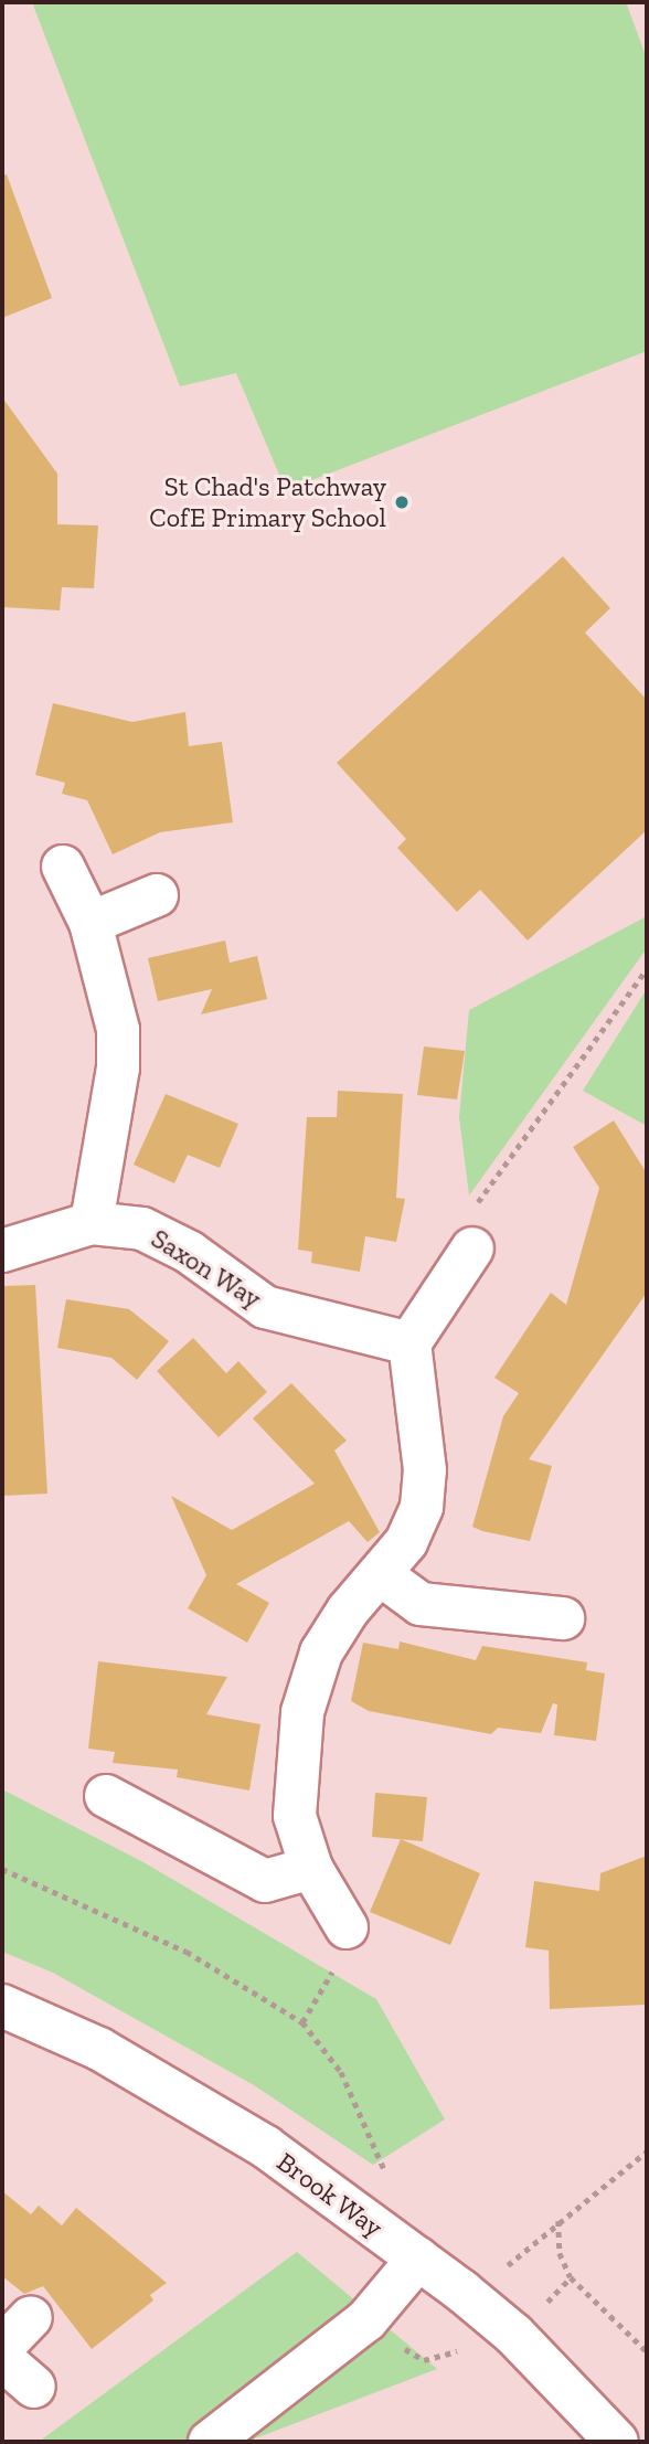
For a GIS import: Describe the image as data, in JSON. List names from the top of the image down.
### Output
{
  "streets": {
    "street": ["Saxon Way", "Brook Way"]
  },
  "places": ["St Chad's Patchway CofE Primary School"]
}
